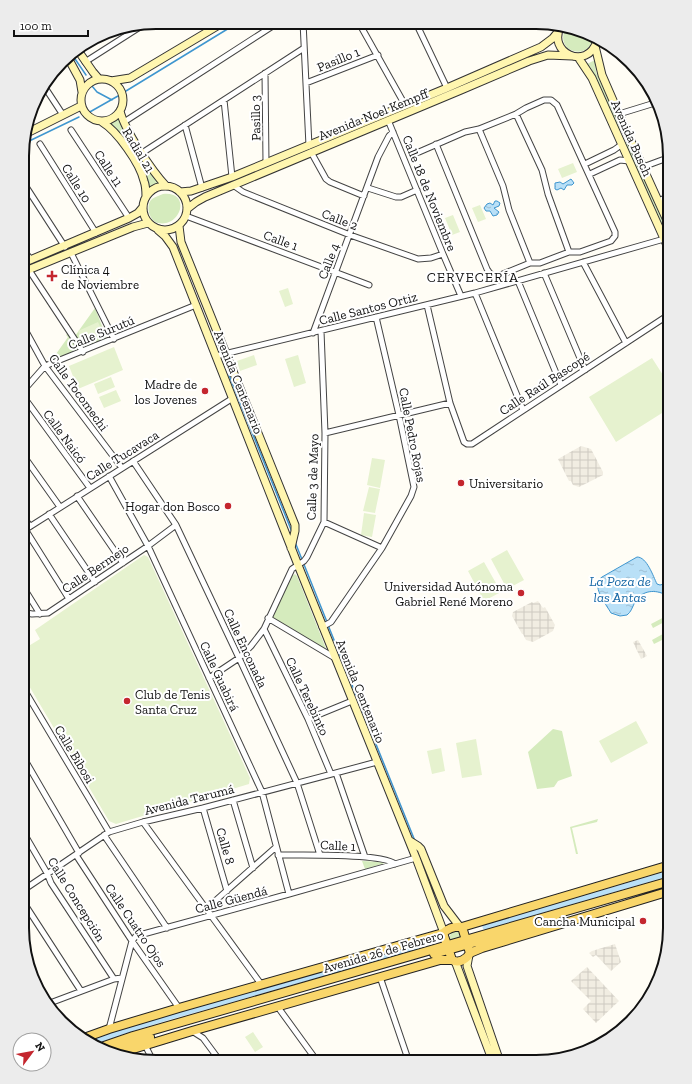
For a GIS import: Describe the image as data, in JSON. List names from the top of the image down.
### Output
{
  "streets": {
    "main road": ["Avenida 26 de Febrero"],
    "street": [
      "Pasillo 1",
      "Avenida Noel Kempff",
      "Pasillo 3",
      "Avenida Busch",
      "Radial 21",
      "Calle 11",
      "Calle 10",
      "Calle 18 de Noviembre",
      "Calle 2",
      "Calle 1",
      "Calle 4",
      "Calle Santos Ortiz",
      "Calle Surutú",
      "Avenida Centenario",
      "Calle Raúl Bascopé",
      "Calle Tocomechi",
      "Calle Pedro Rojas",
      "Calle Naicó",
      "Calle Tucavaca",
      "Calle 3 de Mayo",
      "Calle Bermejo",
      "Calle Enconada",
      "Calle Guabirá",
      "Calle Terebinto",
      "Calle Bibosi",
      "Avenida Tarumá",
      "Calle 8",
      "Calle Concepción",
      "Calle Güendá",
      "Calle Cuatro Ojos"
    ]
  },
  "crossings": [
    ["Avenida Noel Kempff", "Pasillo 3"],
    ["Avenida Noel Kempff", "Avenida Busch"],
    ["Avenida Noel Kempff", "Radial 21"],
    ["Avenida Noel Kempff", "Calle 18 de Noviembre"],
    ["Avenida Noel Kempff", "Calle 1"],
    ["Avenida Noel Kempff", "Avenida Centenario"],
    ["Radial 21", "Calle 1"],
    ["Radial 21", "Avenida Centenario"],
    ["Calle 18 de Noviembre", "Calle 2"],
    ["Calle 18 de Noviembre", "Calle 4"],
    ["Calle 18 de Noviembre", "Calle Santos Ortiz"],
    ["Calle 2", "Calle 4"],
    ["Calle 1", "Calle 4"],
    ["Calle 1", "Avenida Centenario"],
    ["Calle 1", "Calle Enconada"],
    ["Calle 1", "Calle Guabirá"],
    ["Calle 1", "Calle Terebinto"],
    ["Calle 1", "Calle Güendá"],
    ["Calle 4", "Calle Santos Ortiz"],
    ["Calle Santos Ortiz", "Avenida Centenario"],
    ["Calle Santos Ortiz", "Calle Pedro Rojas"],
    ["Calle Santos Ortiz", "Calle 3 de Mayo"],
    ["Calle Surutú", "Avenida Centenario"],
    ["Calle Surutú", "Calle Tocomechi"],
    ["Avenida Centenario", "Calle Pedro Rojas"],
    ["Avenida Centenario", "Calle Tucavaca"],
    ["Avenida Centenario", "Calle 3 de Mayo"],
    ["Avenida Centenario", "Avenida Tarumá"],
    ["Avenida Centenario", "Calle Güendá"],
    ["Avenida Centenario", "Avenida 26 de Febrero"],
    ["Calle Tocomechi", "Calle Tucavaca"],
    ["Calle Naicó", "Calle Tucavaca"],
    ["Calle Tucavaca", "Calle Enconada"],
    ["Calle Tucavaca", "Calle Guabirá"],
    ["Calle 3 de Mayo", "Calle Enconada"],
    ["Calle 3 de Mayo", "Calle Guabirá"],
    ["Calle 3 de Mayo", "Calle Terebinto"],
    ["Calle Bermejo", "Calle Enconada"],
    ["Calle Bermejo", "Calle Guabirá"],
    ["Calle Enconada", "Avenida Tarumá"],
    ["Calle Guabirá", "Avenida Tarumá"],
    ["Calle Guabirá", "Calle Güendá"],
    ["Calle Terebinto", "Avenida Tarumá"],
    ["Calle Bibosi", "Avenida Tarumá"],
    ["Calle Bibosi", "Calle Güendá"],
    ["Avenida Tarumá", "Calle 8"],
    ["Avenida Tarumá", "Calle Concepción"],
    ["Avenida Tarumá", "Calle Cuatro Ojos"],
    ["Calle Güendá", "Calle Cuatro Ojos"],
    ["Calle Cuatro Ojos", "Avenida 26 de Febrero"]
  ],
  "districts": ["CERVECERÍA"],
  "water": ["La Poza de las Antas"],
  "places": {
    "health": ["Clínica 4 de Noviembre"],
    "other": [
      "Madre de los Jovenes",
      "Universitario",
      "Hogar don Bosco",
      "Universidad Autónoma Gabriel René Moreno",
      "Club de Tenis Santa Cruz",
      "Cancha Municipal"
    ]
  },
  "scale_bar": "100 m",
  "north": "top right"
}
